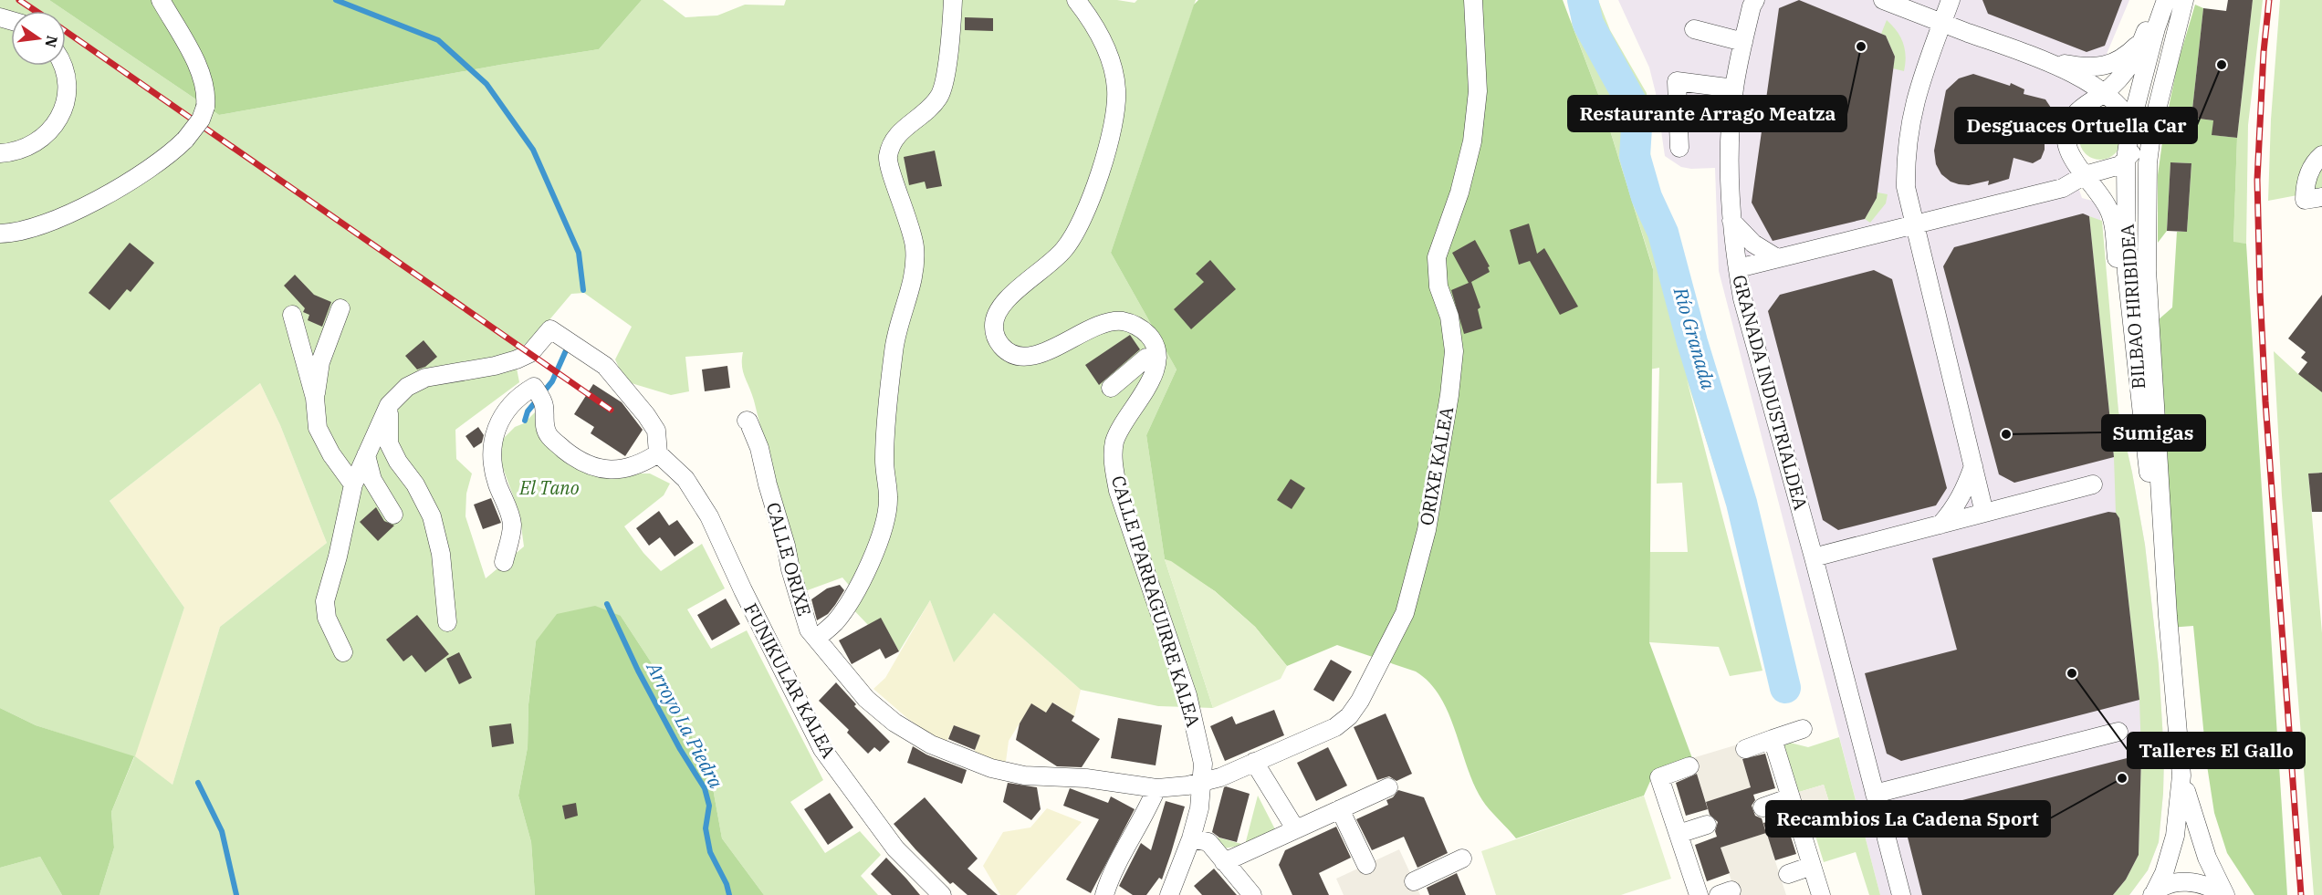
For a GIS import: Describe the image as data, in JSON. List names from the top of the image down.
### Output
{
  "streets": {
    "street": [
      "BILBAO HIRIBIDEA",
      "GRANADA INDUSTRIALDEA",
      "ORIXE KALEA",
      "CALLE ORIXE",
      "CALLE IPARRAGUIRRE KALEA",
      "FUNIKULAR KALEA"
    ]
  },
  "crossings": [
    ["ORIXE KALEA", "CALLE ORIXE"],
    ["ORIXE KALEA", "CALLE IPARRAGUIRRE KALEA"]
  ],
  "water": ["Río Granada", "Arroyo La Piedra"],
  "parks": ["El Tano"],
  "places": [
    "Restaurante Arrago Meatza",
    "Desguaces Ortuella Car",
    "Sumigas",
    "Talleres El Gallo",
    "Recambios La Cadena Sport"
  ],
  "north": "right"
}
